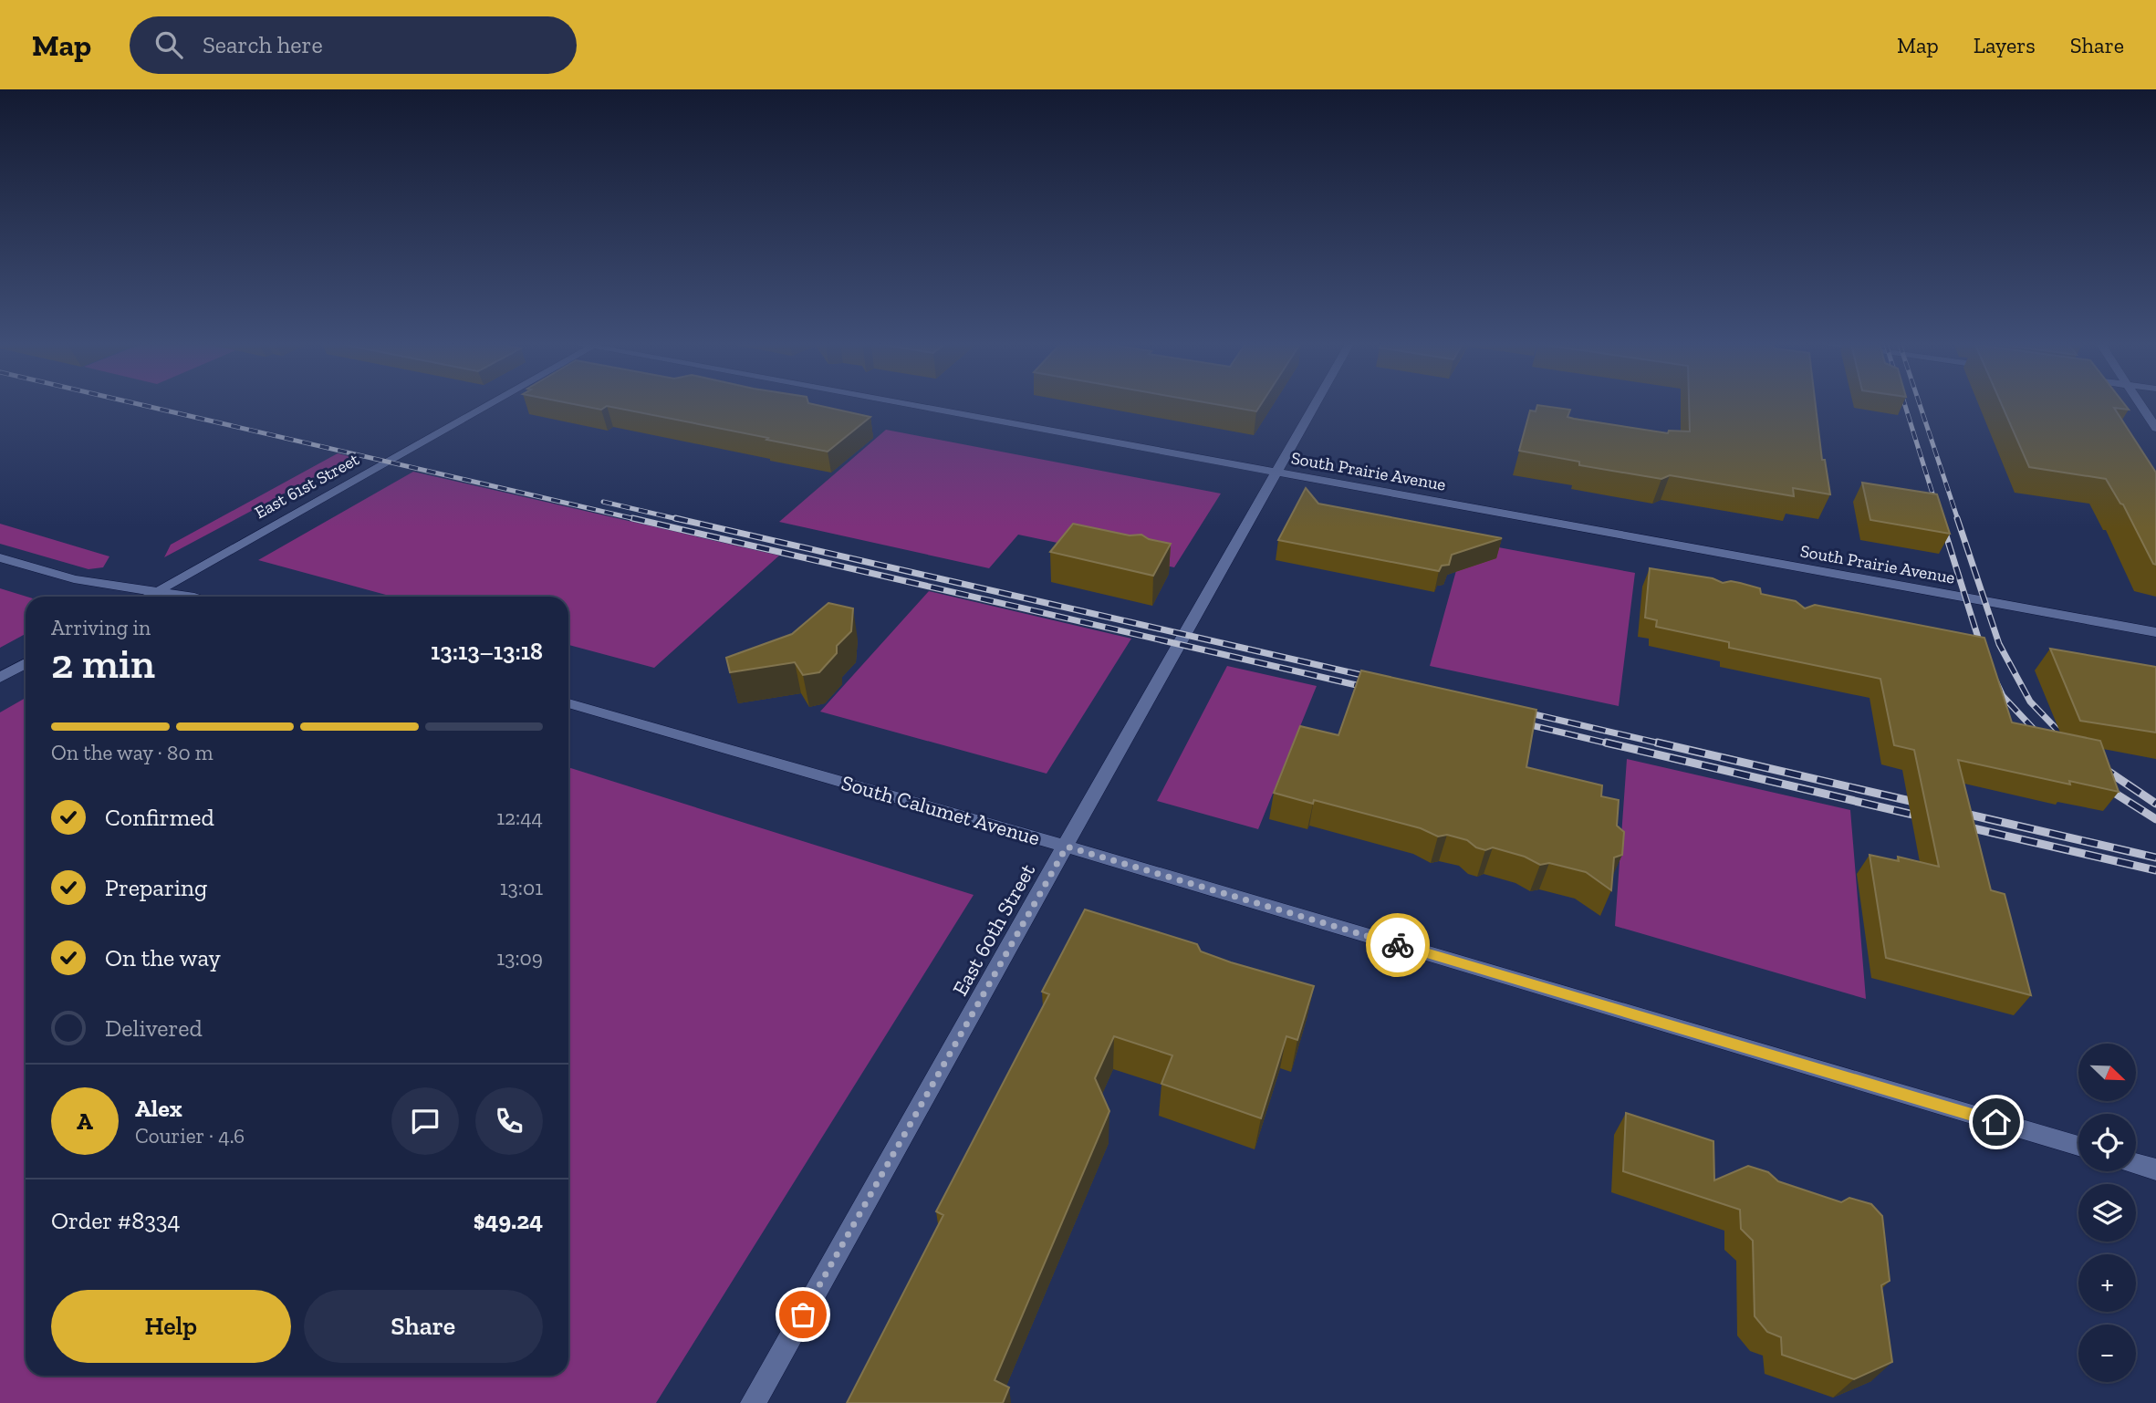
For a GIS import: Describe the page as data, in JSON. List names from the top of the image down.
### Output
{
  "streets": {
    "street": [
      "South Prairie Avenue",
      "East 61st Street",
      "South Calumet Avenue",
      "East 60th Street"
    ]
  },
  "crossings": [
    ["South Prairie Avenue", "East 60th Street"],
    ["South Calumet Avenue", "East 60th Street"]
  ],
  "north": "bottom right",
  "page": {
    "header": "Map",
    "search": "Search here",
    "nav": ["Map", "Layers", "Share"],
    "heading": ["2 min", "Arriving in", "13:13–13:18"],
    "panel": [
      "Alex",
      "Courier · 4.6",
      "Order #8334",
      "$49.24"
    ],
    "bar": "On the way · 80 m",
    "list": [
      ["Confirmed", "12:44"],
      ["Preparing", "13:01"],
      ["On the way", "13:09"],
      "Delivered"
    ],
    "map_buttons": ["+", "−"],
    "round": "A",
    "buttons": ["Help", "Share"]
  }
}
